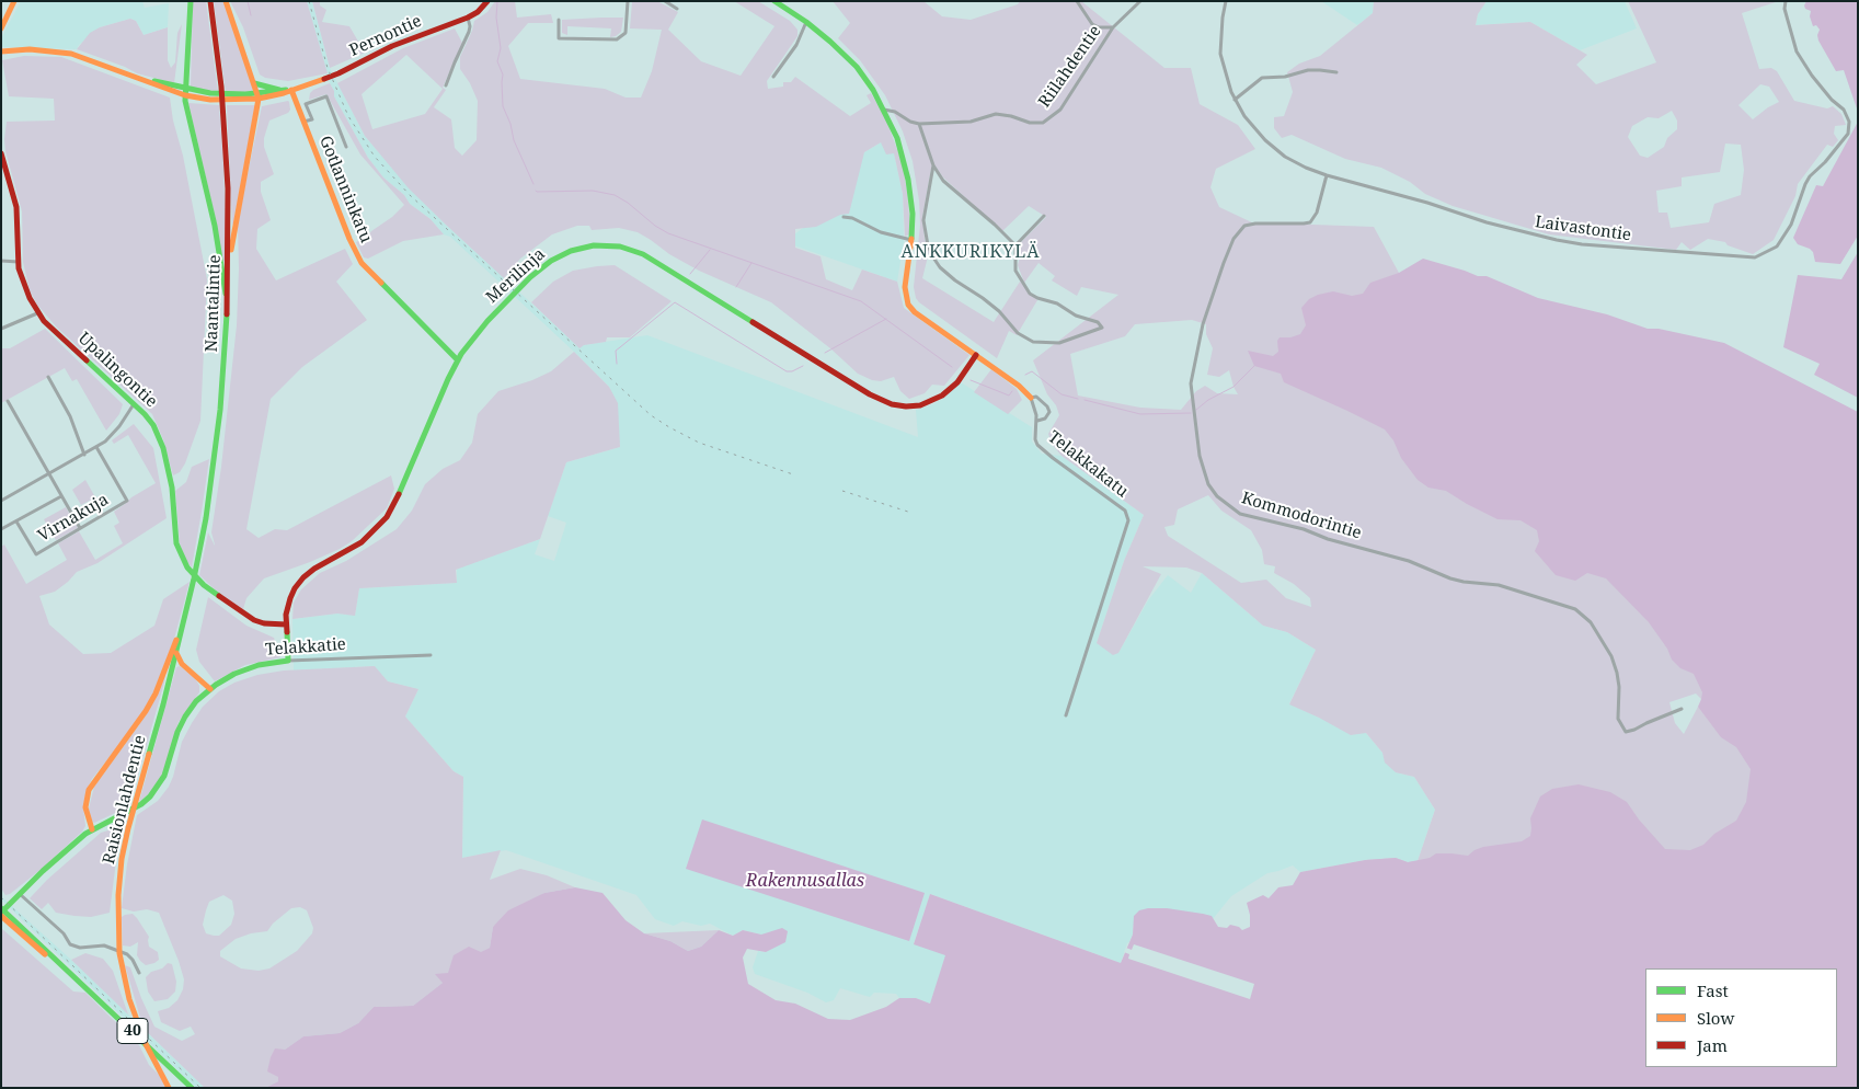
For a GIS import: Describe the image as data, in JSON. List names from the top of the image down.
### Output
{
  "streets": {
    "street": [
      "Pernontie",
      "Riilahdentie",
      "Gotlanninkatu",
      "Laivastontie",
      "Merilinja",
      "Naantalintie",
      "Upalingontie",
      "Telakkakatu",
      "Kommodorintie",
      "Virnakuja",
      "Telakkatie",
      "Raisionlahdentie",
      "40"
    ]
  },
  "crossings": [
    ["Pernontie", "Gotlanninkatu"],
    ["Gotlanninkatu", "Merilinja"],
    ["Laivastontie", "Kommodorintie"],
    ["Merilinja", "Upalingontie"],
    ["Merilinja", "Telakkatie"],
    ["Naantalintie", "Raisionlahdentie"],
    ["Telakkatie", "40"]
  ],
  "districts": ["ANKKURIKYLÄ"],
  "water": ["Rakennusallas"],
  "legend": ["Fast", "Slow", "Jam"]
}
